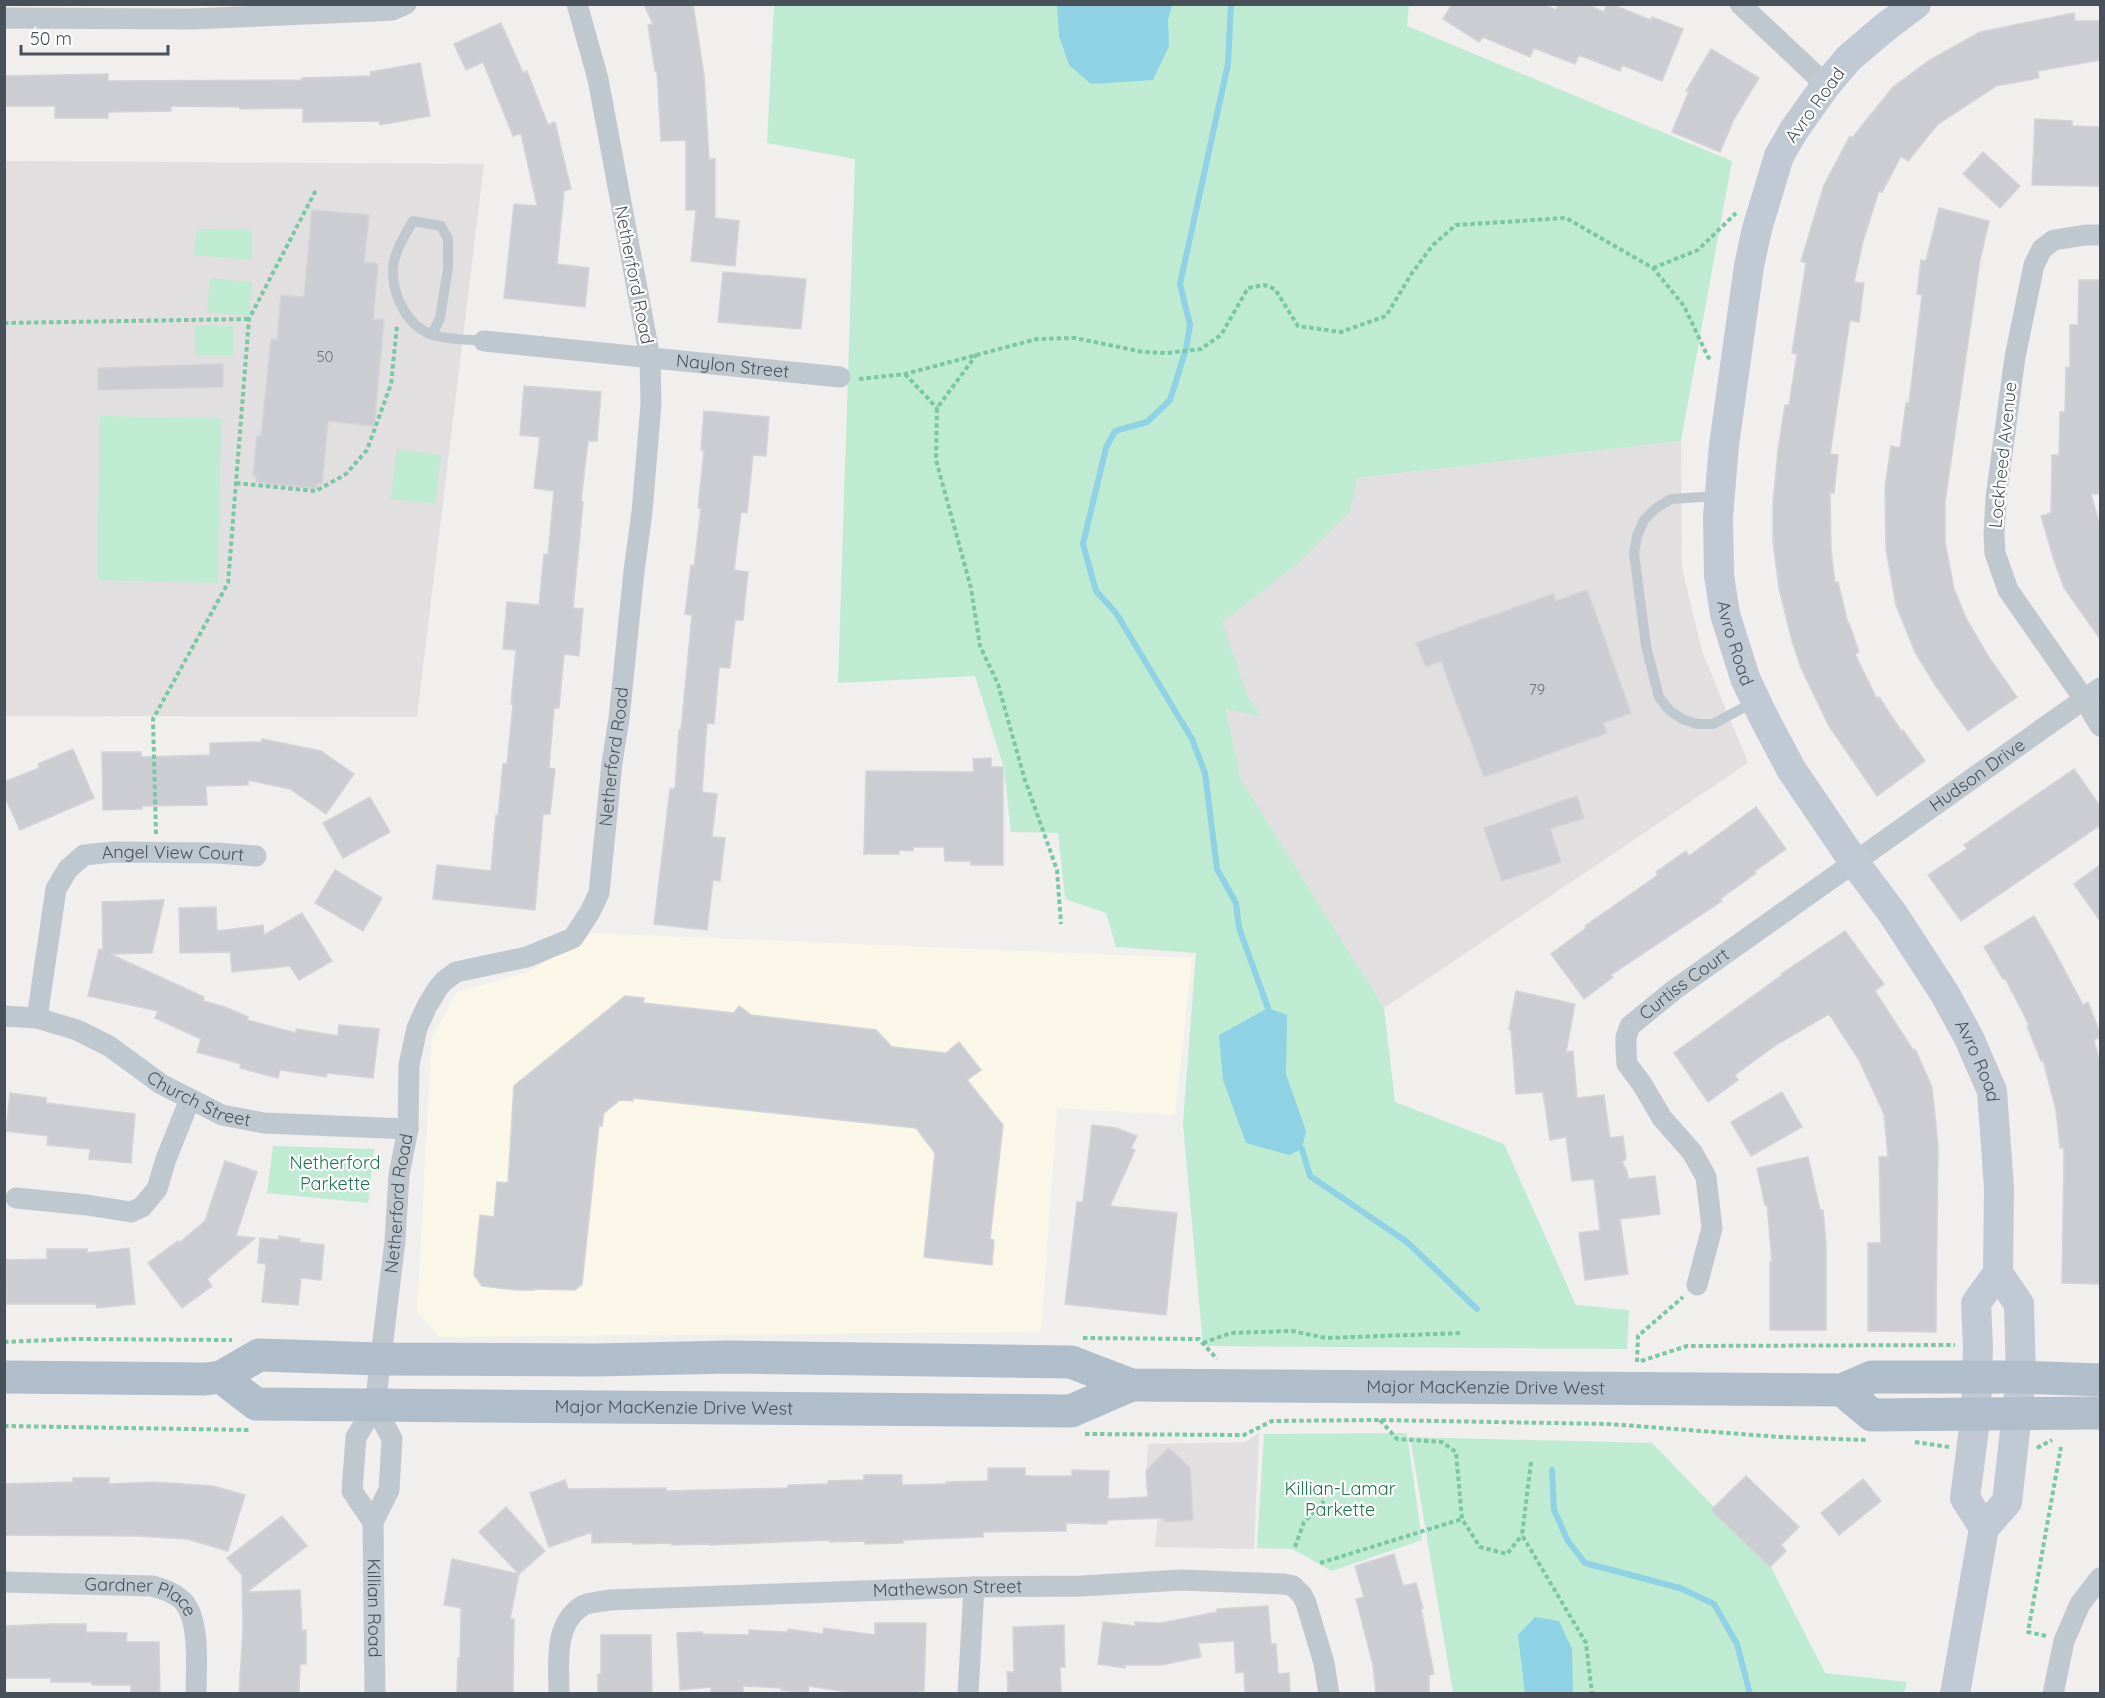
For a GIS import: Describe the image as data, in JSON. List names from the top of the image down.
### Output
{
  "streets": {
    "main road": ["Major MacKenzie Drive West"],
    "street": [
      "Avro Road",
      "Netherford Road",
      "Naylon Street",
      "Lockheed Avenue",
      "Hudson Drive",
      "Angel View Court",
      "Curtiss Court",
      "Church Street",
      "Mathewson Street",
      "Gardner Place",
      "Killian Road"
    ]
  },
  "crossings": [
    ["Avro Road", "Hudson Drive"],
    ["Avro Road", "Curtiss Court"],
    ["Netherford Road", "Naylon Street"],
    ["Netherford Road", "Church Street"],
    ["Netherford Road", "Major MacKenzie Drive West"],
    ["Netherford Road", "Killian Road"],
    ["Lockheed Avenue", "Hudson Drive"],
    ["Hudson Drive", "Curtiss Court"],
    ["Angel View Court", "Church Street"],
    ["Major MacKenzie Drive West", "Killian Road"]
  ],
  "parks": ["Netherford Parkette", "Killian-Lamar Parkette"],
  "house_numbers": ["50", "79"],
  "scale_bar": "50 m"
}
